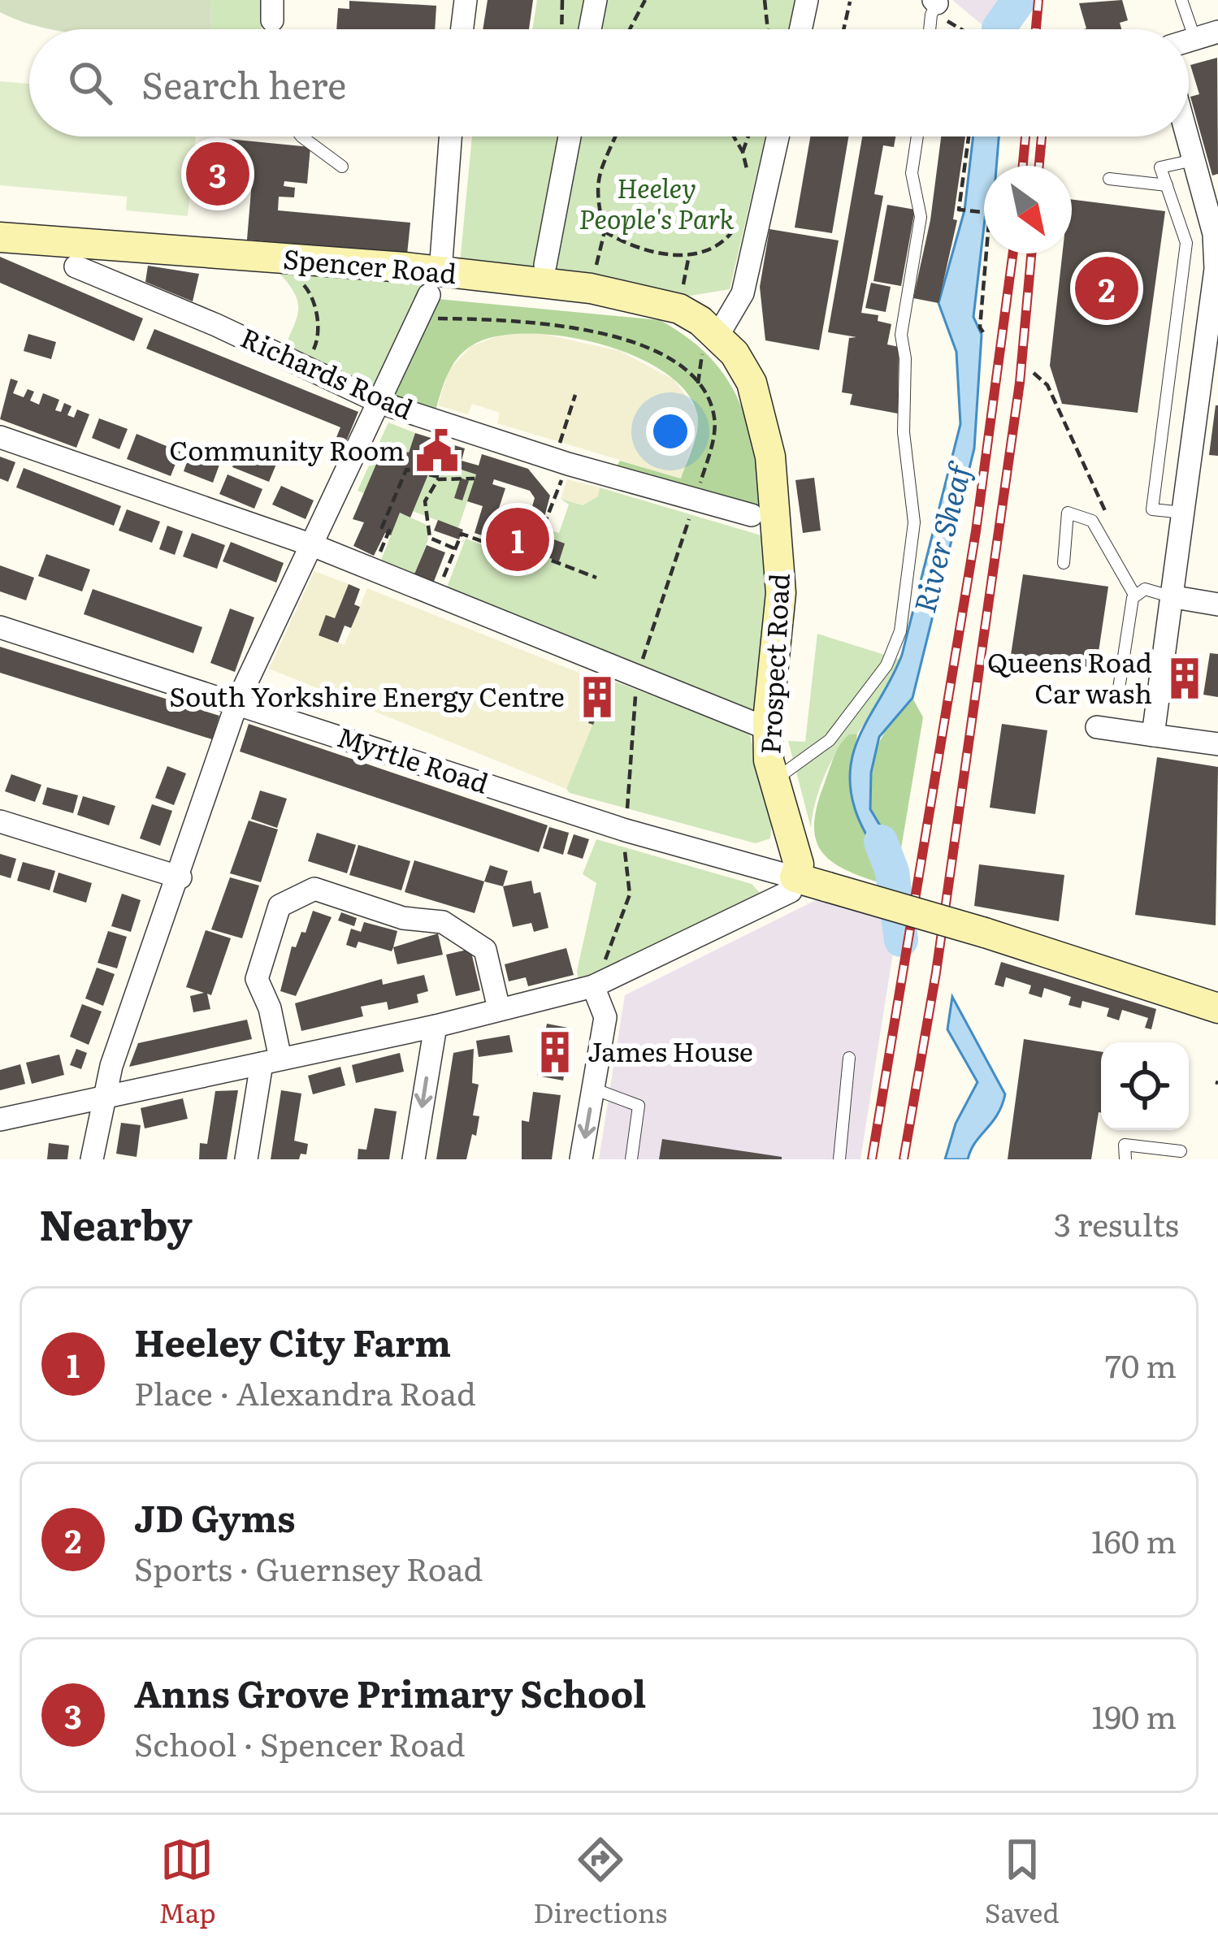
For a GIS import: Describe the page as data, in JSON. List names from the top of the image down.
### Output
{
  "streets": {
    "main road": ["Spencer Road", "Prospect Road", "Myrtle Road"],
    "street": ["Richards Road"]
  },
  "crossings": [
    ["Spencer Road", "Prospect Road"],
    ["Prospect Road", "Myrtle Road"]
  ],
  "water": ["River Sheaf"],
  "parks": ["Heeley People's Park"],
  "places": {
    "public building": ["Community Room"],
    "building": ["Queens Road Car wash", "South Yorkshire Energy Centre", "James House"]
  },
  "north": "bottom right",
  "page": {
    "search": "Search here",
    "pins": ["3", "2", "1"],
    "heading": ["Nearby", "3 results"],
    "list": [
      {
        "mark": "1",
        "name": "Heeley City Farm",
        "note": "Place · Alexandra Road",
        "value": "70 m"
      },
      {
        "mark": "2",
        "name": "JD Gyms",
        "note": "Sports · Guernsey Road",
        "value": "160 m"
      },
      {
        "mark": "3",
        "name": "Anns Grove Primary School",
        "note": "School · Spencer Road",
        "value": "190 m"
      }
    ],
    "nav": ["Map", "Directions", "Saved"]
  }
}
